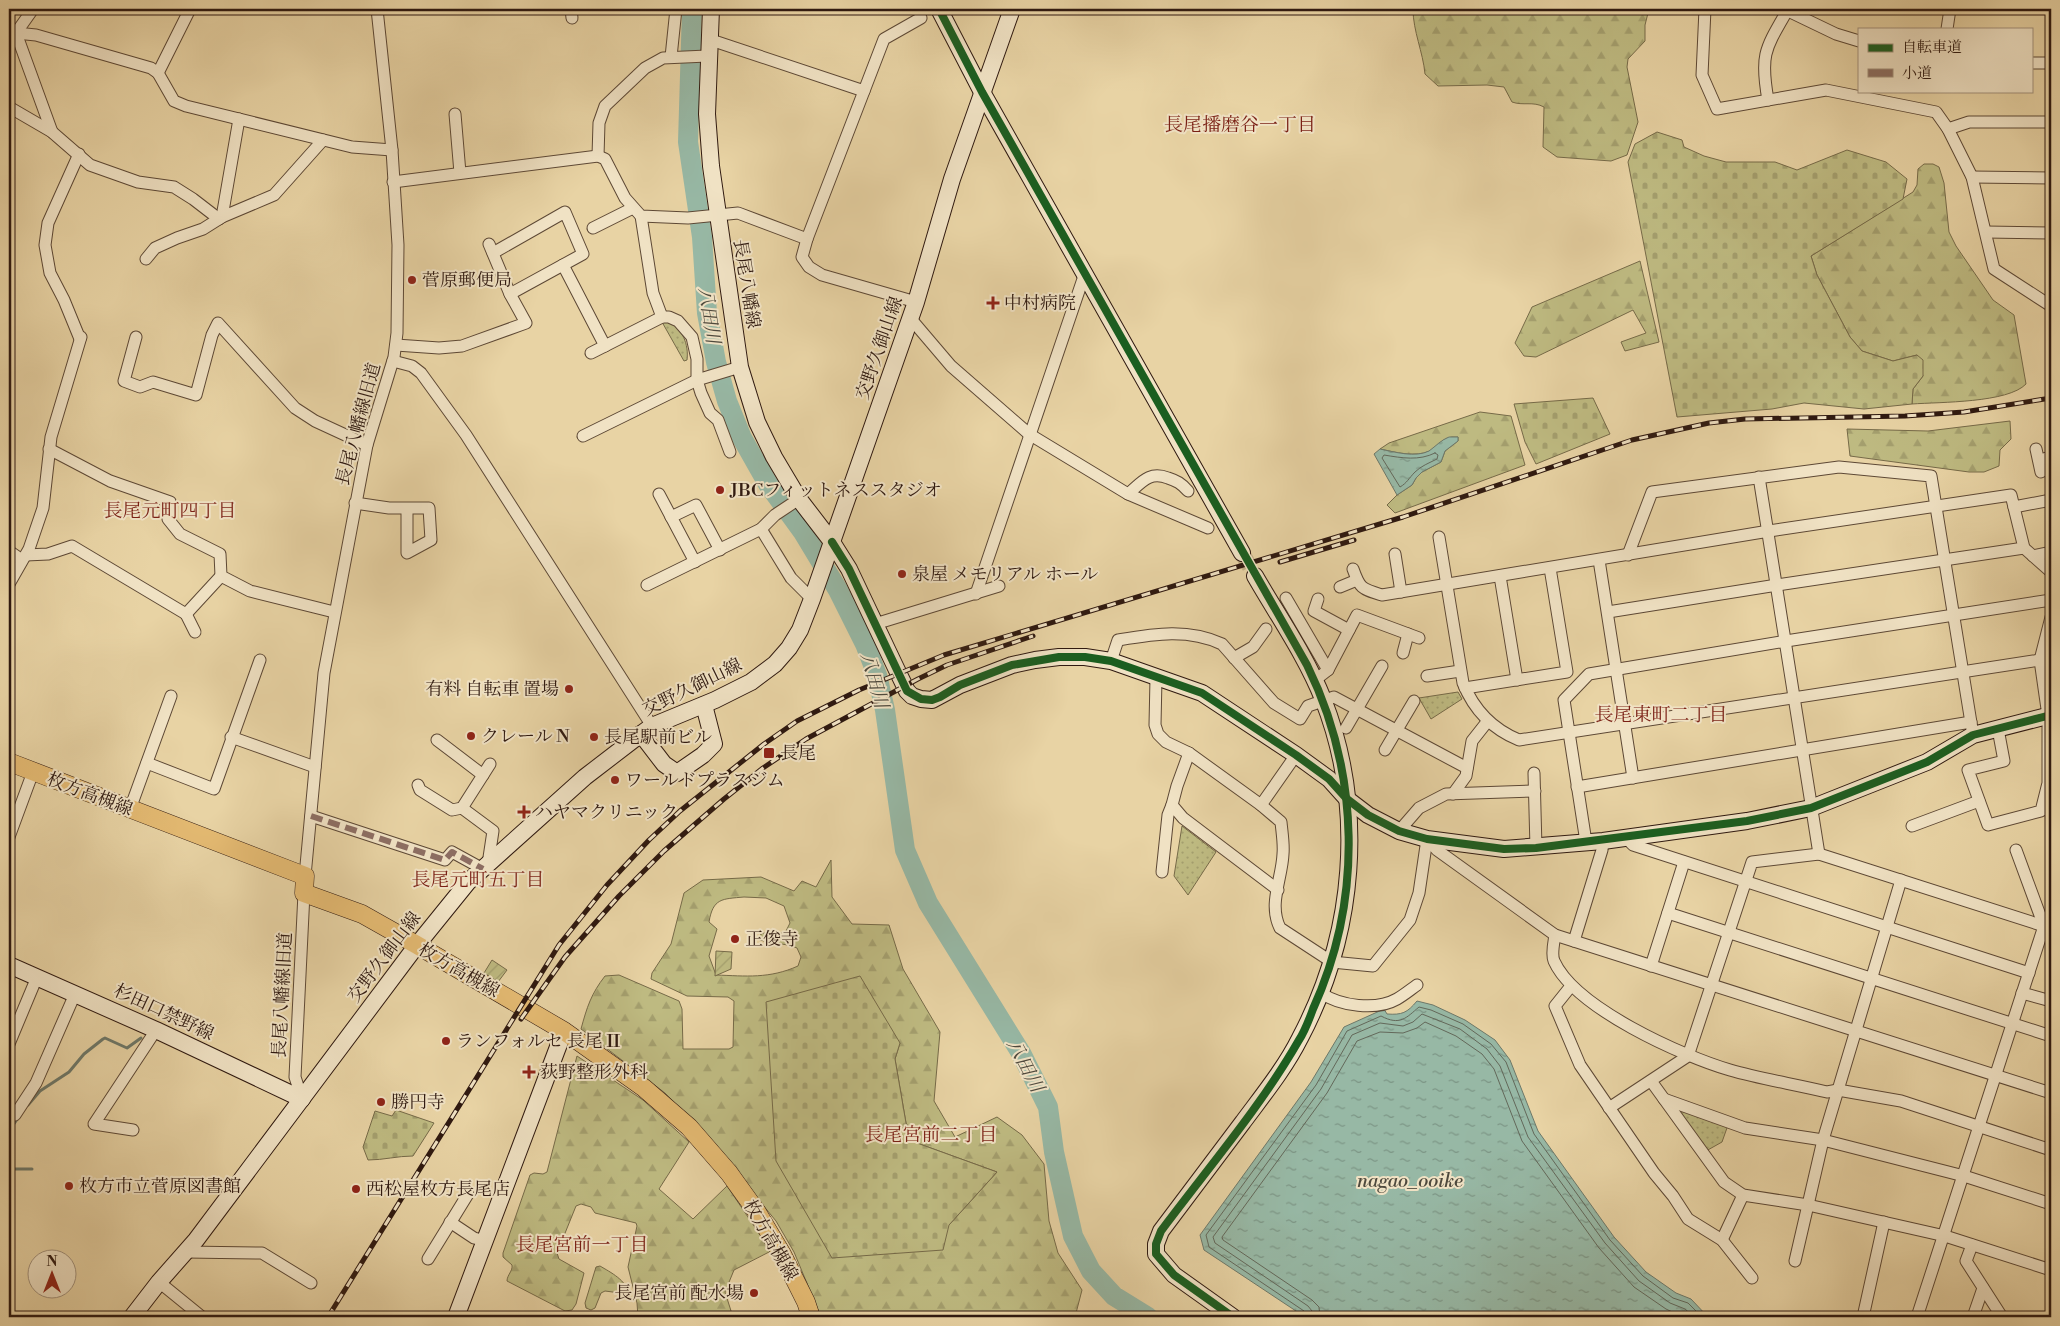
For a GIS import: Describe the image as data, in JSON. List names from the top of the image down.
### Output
{
  "streets": {
    "main road": ["枚方高槻線"],
    "street": [
      "長尾八幡線",
      "交野久御山線",
      "長尾八幡線旧道",
      "杉田口禁野線"
    ]
  },
  "crossings": [
    ["長尾八幡線", "交野久御山線"],
    ["交野久御山線", "長尾八幡線旧道"],
    ["交野久御山線", "枚方高槻線"],
    ["交野久御山線", "杉田口禁野線"],
    ["長尾八幡線旧道", "枚方高槻線"],
    ["長尾八幡線旧道", "杉田口禁野線"]
  ],
  "districts": [
    "長尾播磨谷一丁目",
    "長尾元町四丁目",
    "長尾東町二丁目",
    "長尾元町五丁目",
    "長尾宮前二丁目",
    "長尾宮前一丁目"
  ],
  "water": ["八田川", "nagao_ooike"],
  "places": {
    "other": [
      "菅原郵便局",
      "JBCフィットネススタジオ",
      "泉屋 メモリアル ホール",
      "有料 自転車 置場",
      "クレール N",
      "長尾駅前ビル",
      "ワールドプラスジム",
      "正俊寺",
      "ランフォルセ 長尾 II",
      "勝円寺",
      "枚方市立菅原図書館",
      "西松屋枚方長尾店",
      "長尾宮前 配水場"
    ],
    "health": ["中村病院", "ハヤマクリニック", "荻野整形外科"],
    "transit": ["長尾"]
  },
  "legend": ["自転車道", "小道"],
  "north": "top"
}
